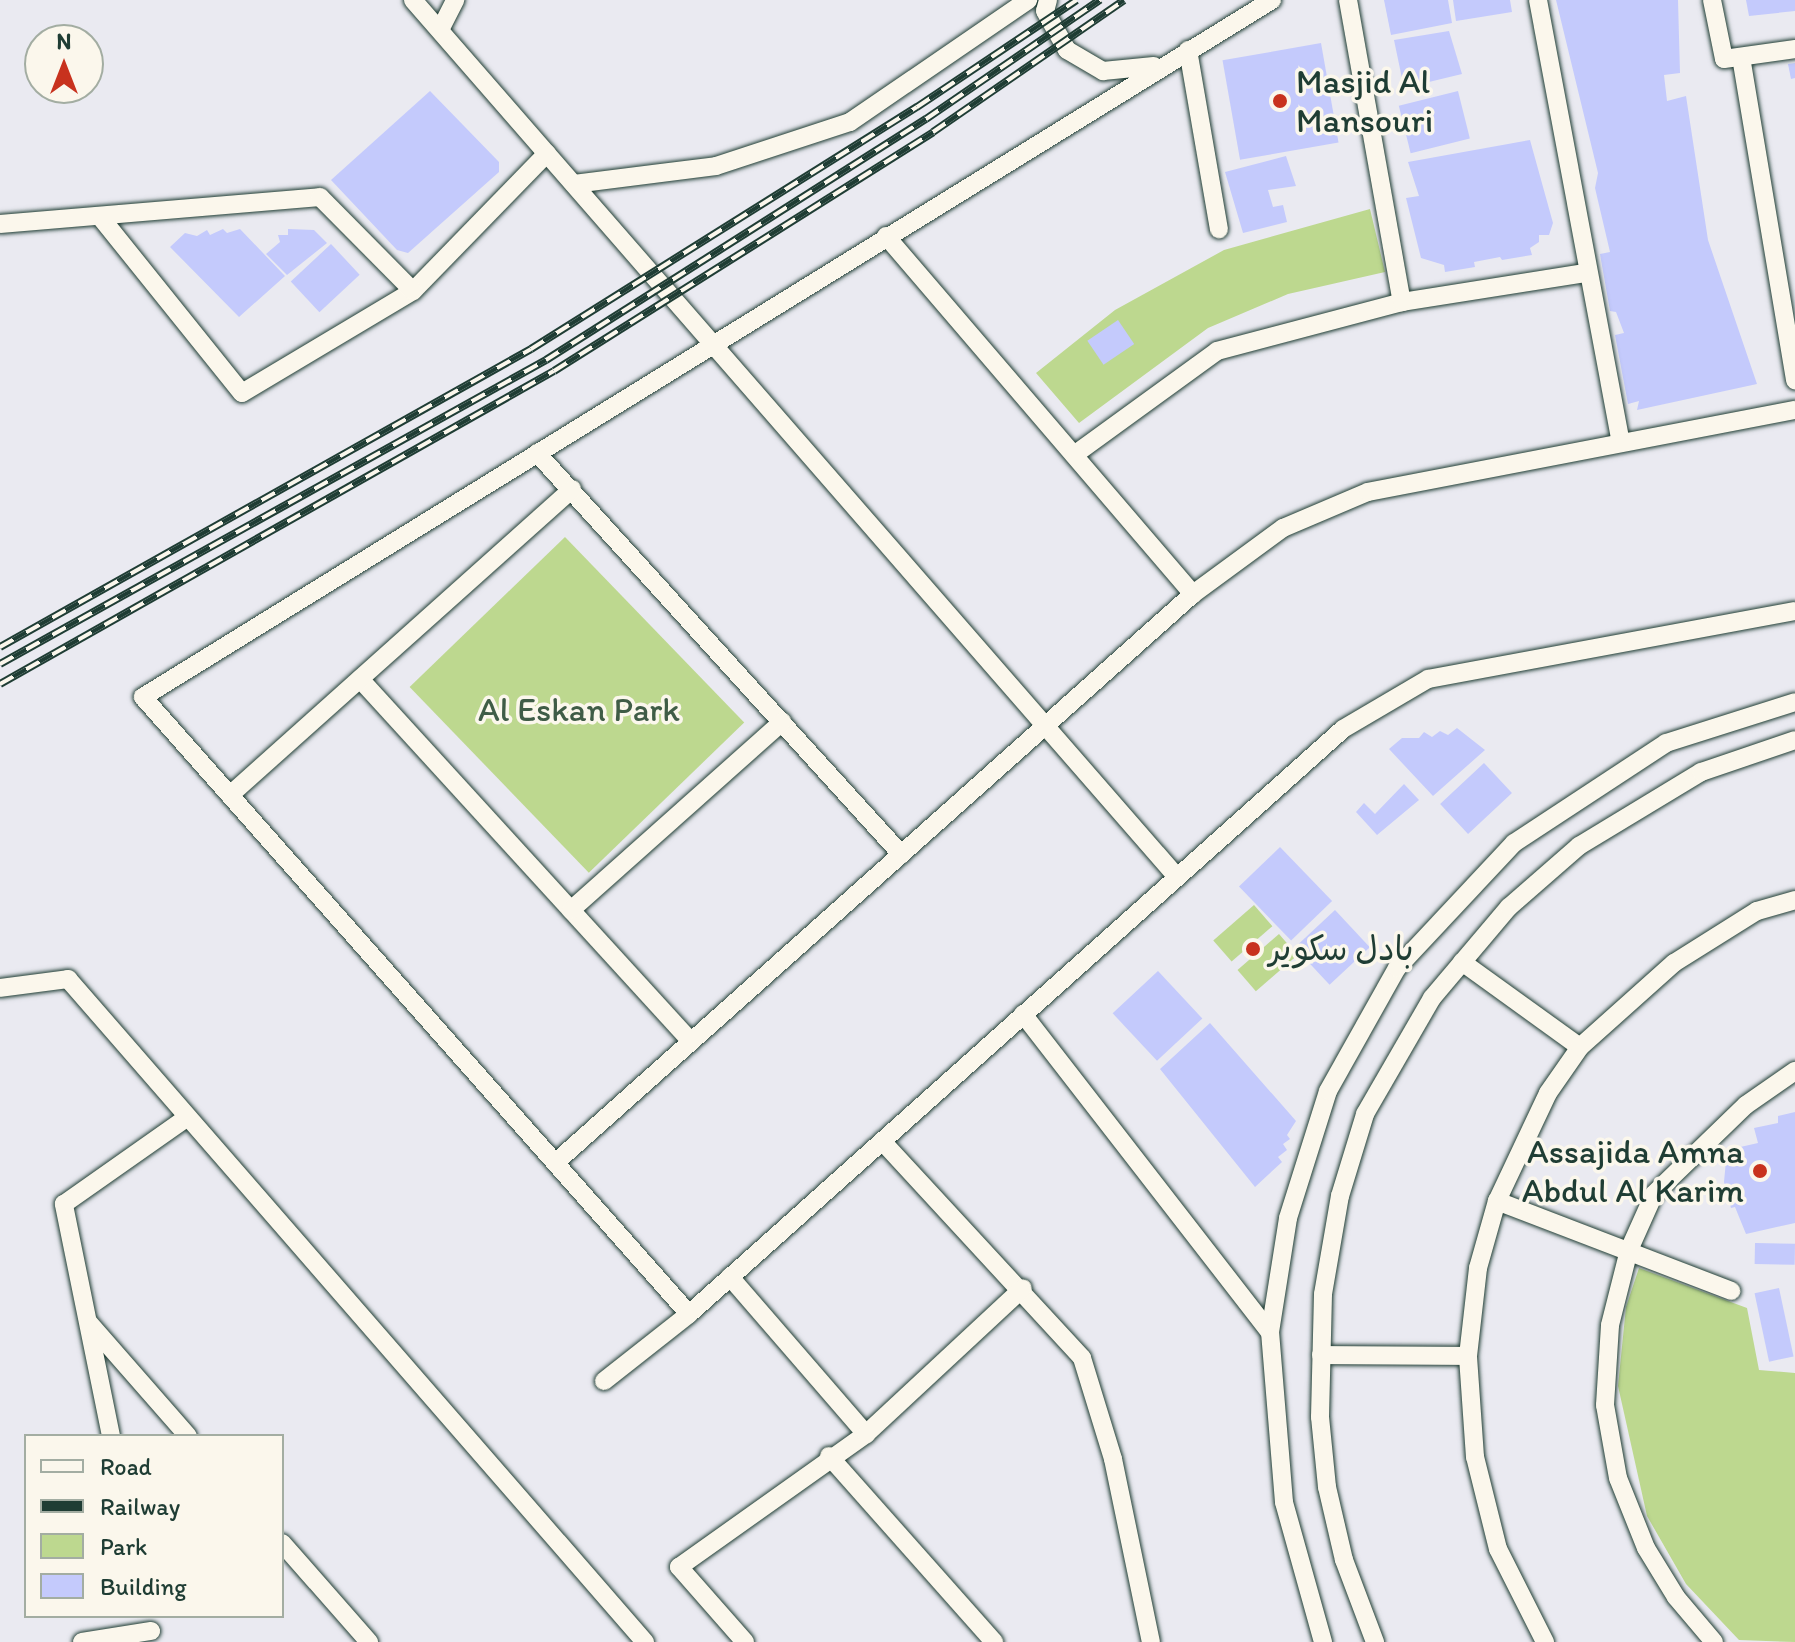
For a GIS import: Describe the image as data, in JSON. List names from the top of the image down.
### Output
{
  "parks": ["Al Eskan Park"],
  "places": ["Masjid Al Mansouri", "بادل سكوير", "Assajida Amna Abdul Al Karim"],
  "legend": [
    "Road",
    "Railway",
    "Park",
    "Building"
  ],
  "north": "top"
}
